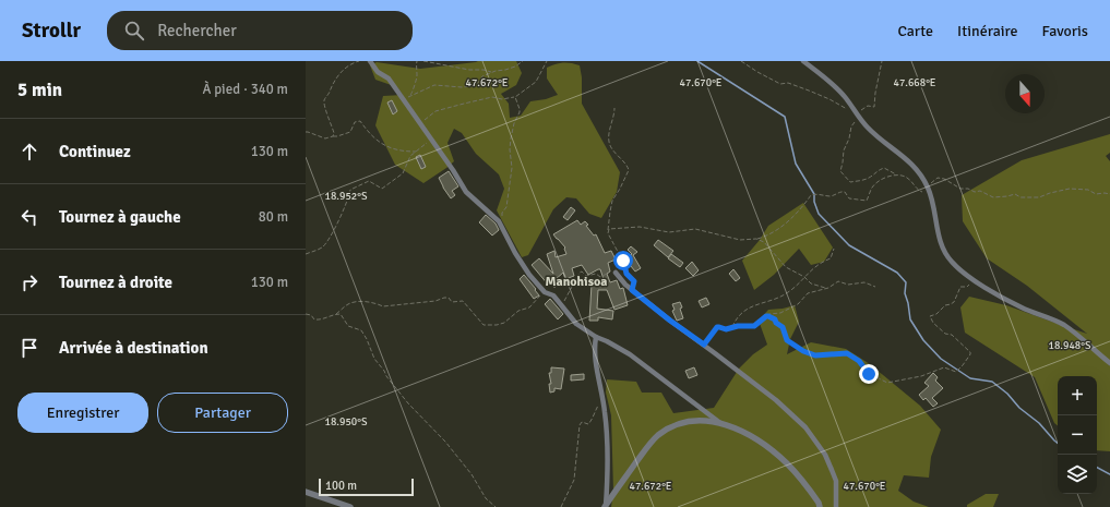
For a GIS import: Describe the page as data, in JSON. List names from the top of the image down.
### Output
{
  "districts": ["Manohisoa"],
  "scale_bar": "100 m",
  "north": "bottom",
  "page": {
    "header": "Strollr",
    "search": "Rechercher",
    "nav": ["Carte", "Itinéraire", "Favoris"],
    "heading": ["5 min", "À pied · 340 m"],
    "list": [
      ["Continuez", "130 m"],
      ["Tournez à gauche", "80 m"],
      ["Tournez à droite", "130 m"],
      "Arrivée à destination"
    ],
    "map_buttons": ["+", "−"],
    "buttons": ["Enregistrer", "Partager"],
    "scale": "100 m"
  },
  "coordinates": [
    "47.672°E",
    "47.670°E",
    "47.668°E",
    "18.952°S",
    "18.948°S",
    "18.950°S"
  ]
}
